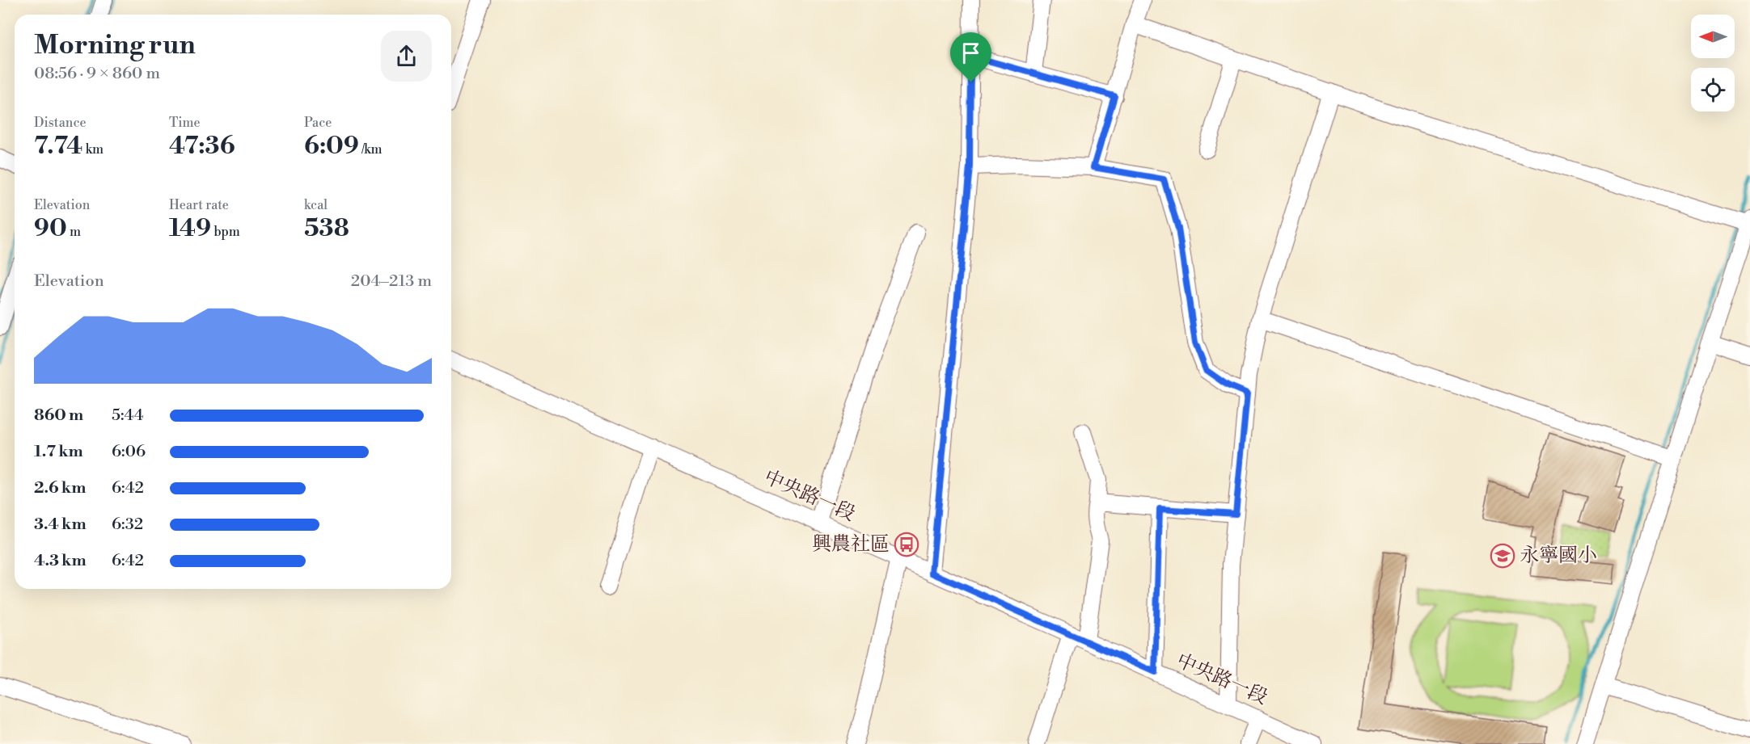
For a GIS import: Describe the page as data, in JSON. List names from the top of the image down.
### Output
{
  "streets": {
    "street": ["中央路一段"]
  },
  "places": {
    "bus stop": ["興農社區"],
    "school or university": ["永寧國小"]
  },
  "north": "left",
  "page": {
    "heading": ["Morning run", "08:56 · 9 × 860 m"],
    "stats": [
      ["Distance", "7.74 km"],
      ["Time", "47:36"],
      ["Pace", "6:09 /km"],
      ["Elevation", "90 m"],
      ["Heart rate", "149 bpm"],
      ["kcal", "538"]
    ],
    "chart": ["Elevation", "204–213 m"],
    "list": [
      {
        "name": "860 m",
        "note": "5:44"
      },
      {
        "name": "1.7 km",
        "note": "6:06"
      },
      {
        "name": "2.6 km",
        "note": "6:42"
      },
      {
        "name": "3.4 km",
        "note": "6:32"
      },
      {
        "name": "4.3 km",
        "note": "6:42"
      }
    ]
  }
}
